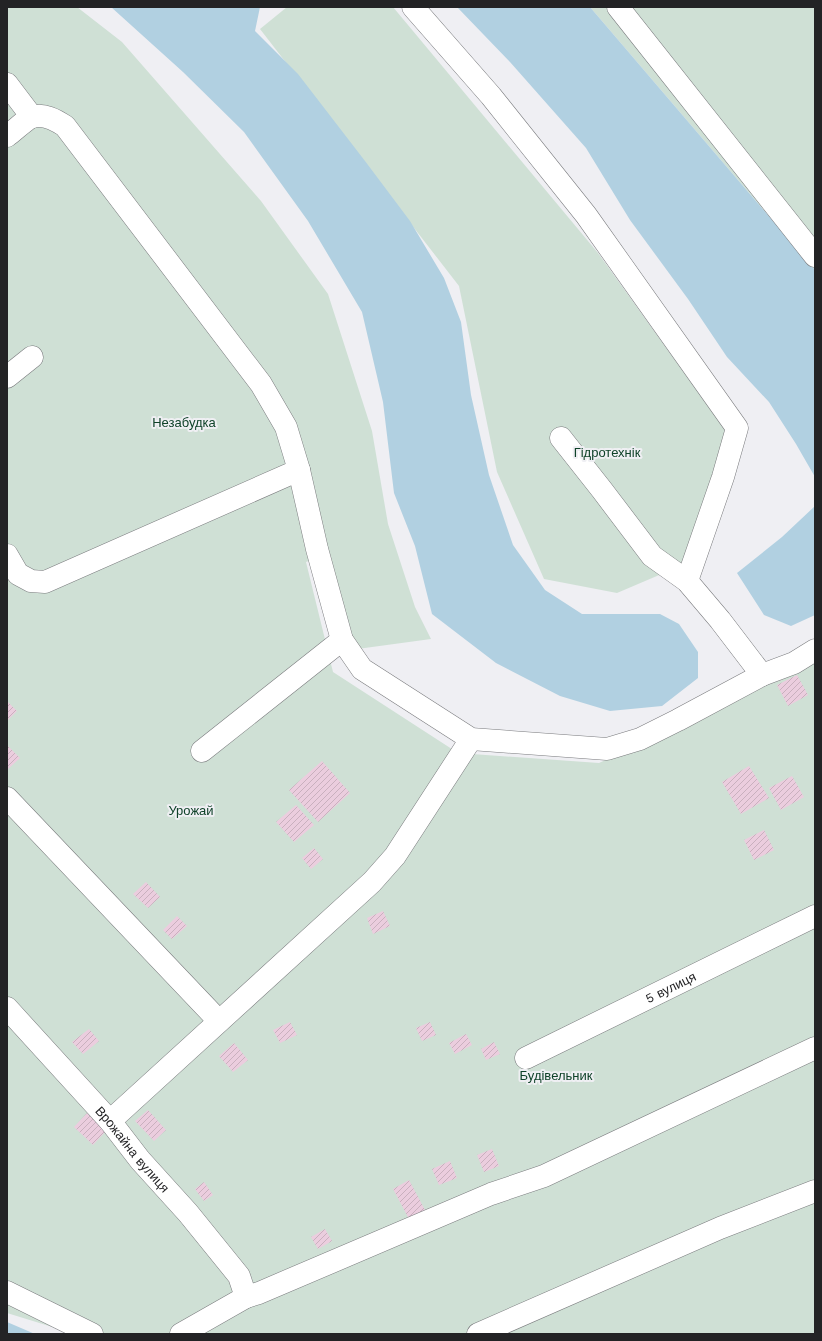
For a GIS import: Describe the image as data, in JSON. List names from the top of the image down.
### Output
{
  "streets": {
    "street": ["5 вулиця", "Врожайна вулиця"]
  },
  "parks": [
    "Незабудка",
    "Гідротехнік",
    "Урожай",
    "Будівельник"
  ]
}
